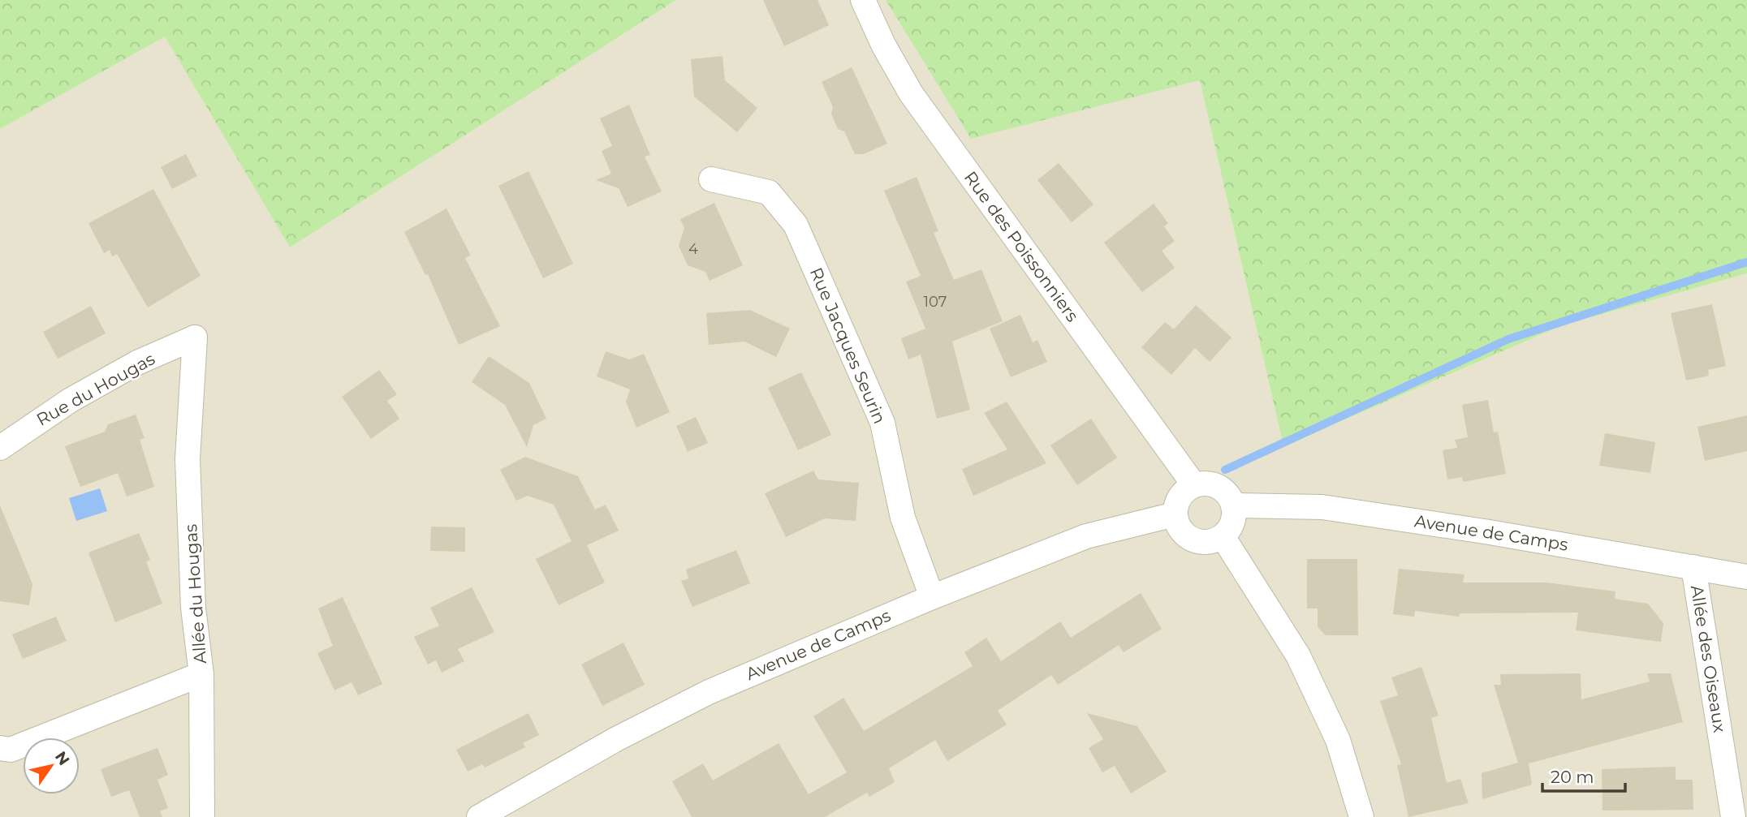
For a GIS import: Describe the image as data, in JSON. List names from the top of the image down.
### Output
{
  "streets": {
    "street": [
      "Rue des Poissonniers",
      "Rue Jacques Seurin",
      "Rue du Hougas",
      "Avenue de Camps",
      "Allée du Hougas",
      "Allée des Oiseaux"
    ]
  },
  "crossings": [
    ["Rue des Poissonniers", "Avenue de Camps"],
    ["Rue Jacques Seurin", "Avenue de Camps"],
    ["Rue du Hougas", "Allée du Hougas"],
    ["Avenue de Camps", "Allée des Oiseaux"]
  ],
  "house_numbers": ["4", "107"],
  "scale_bar": "20 m",
  "north": "top right"
}
